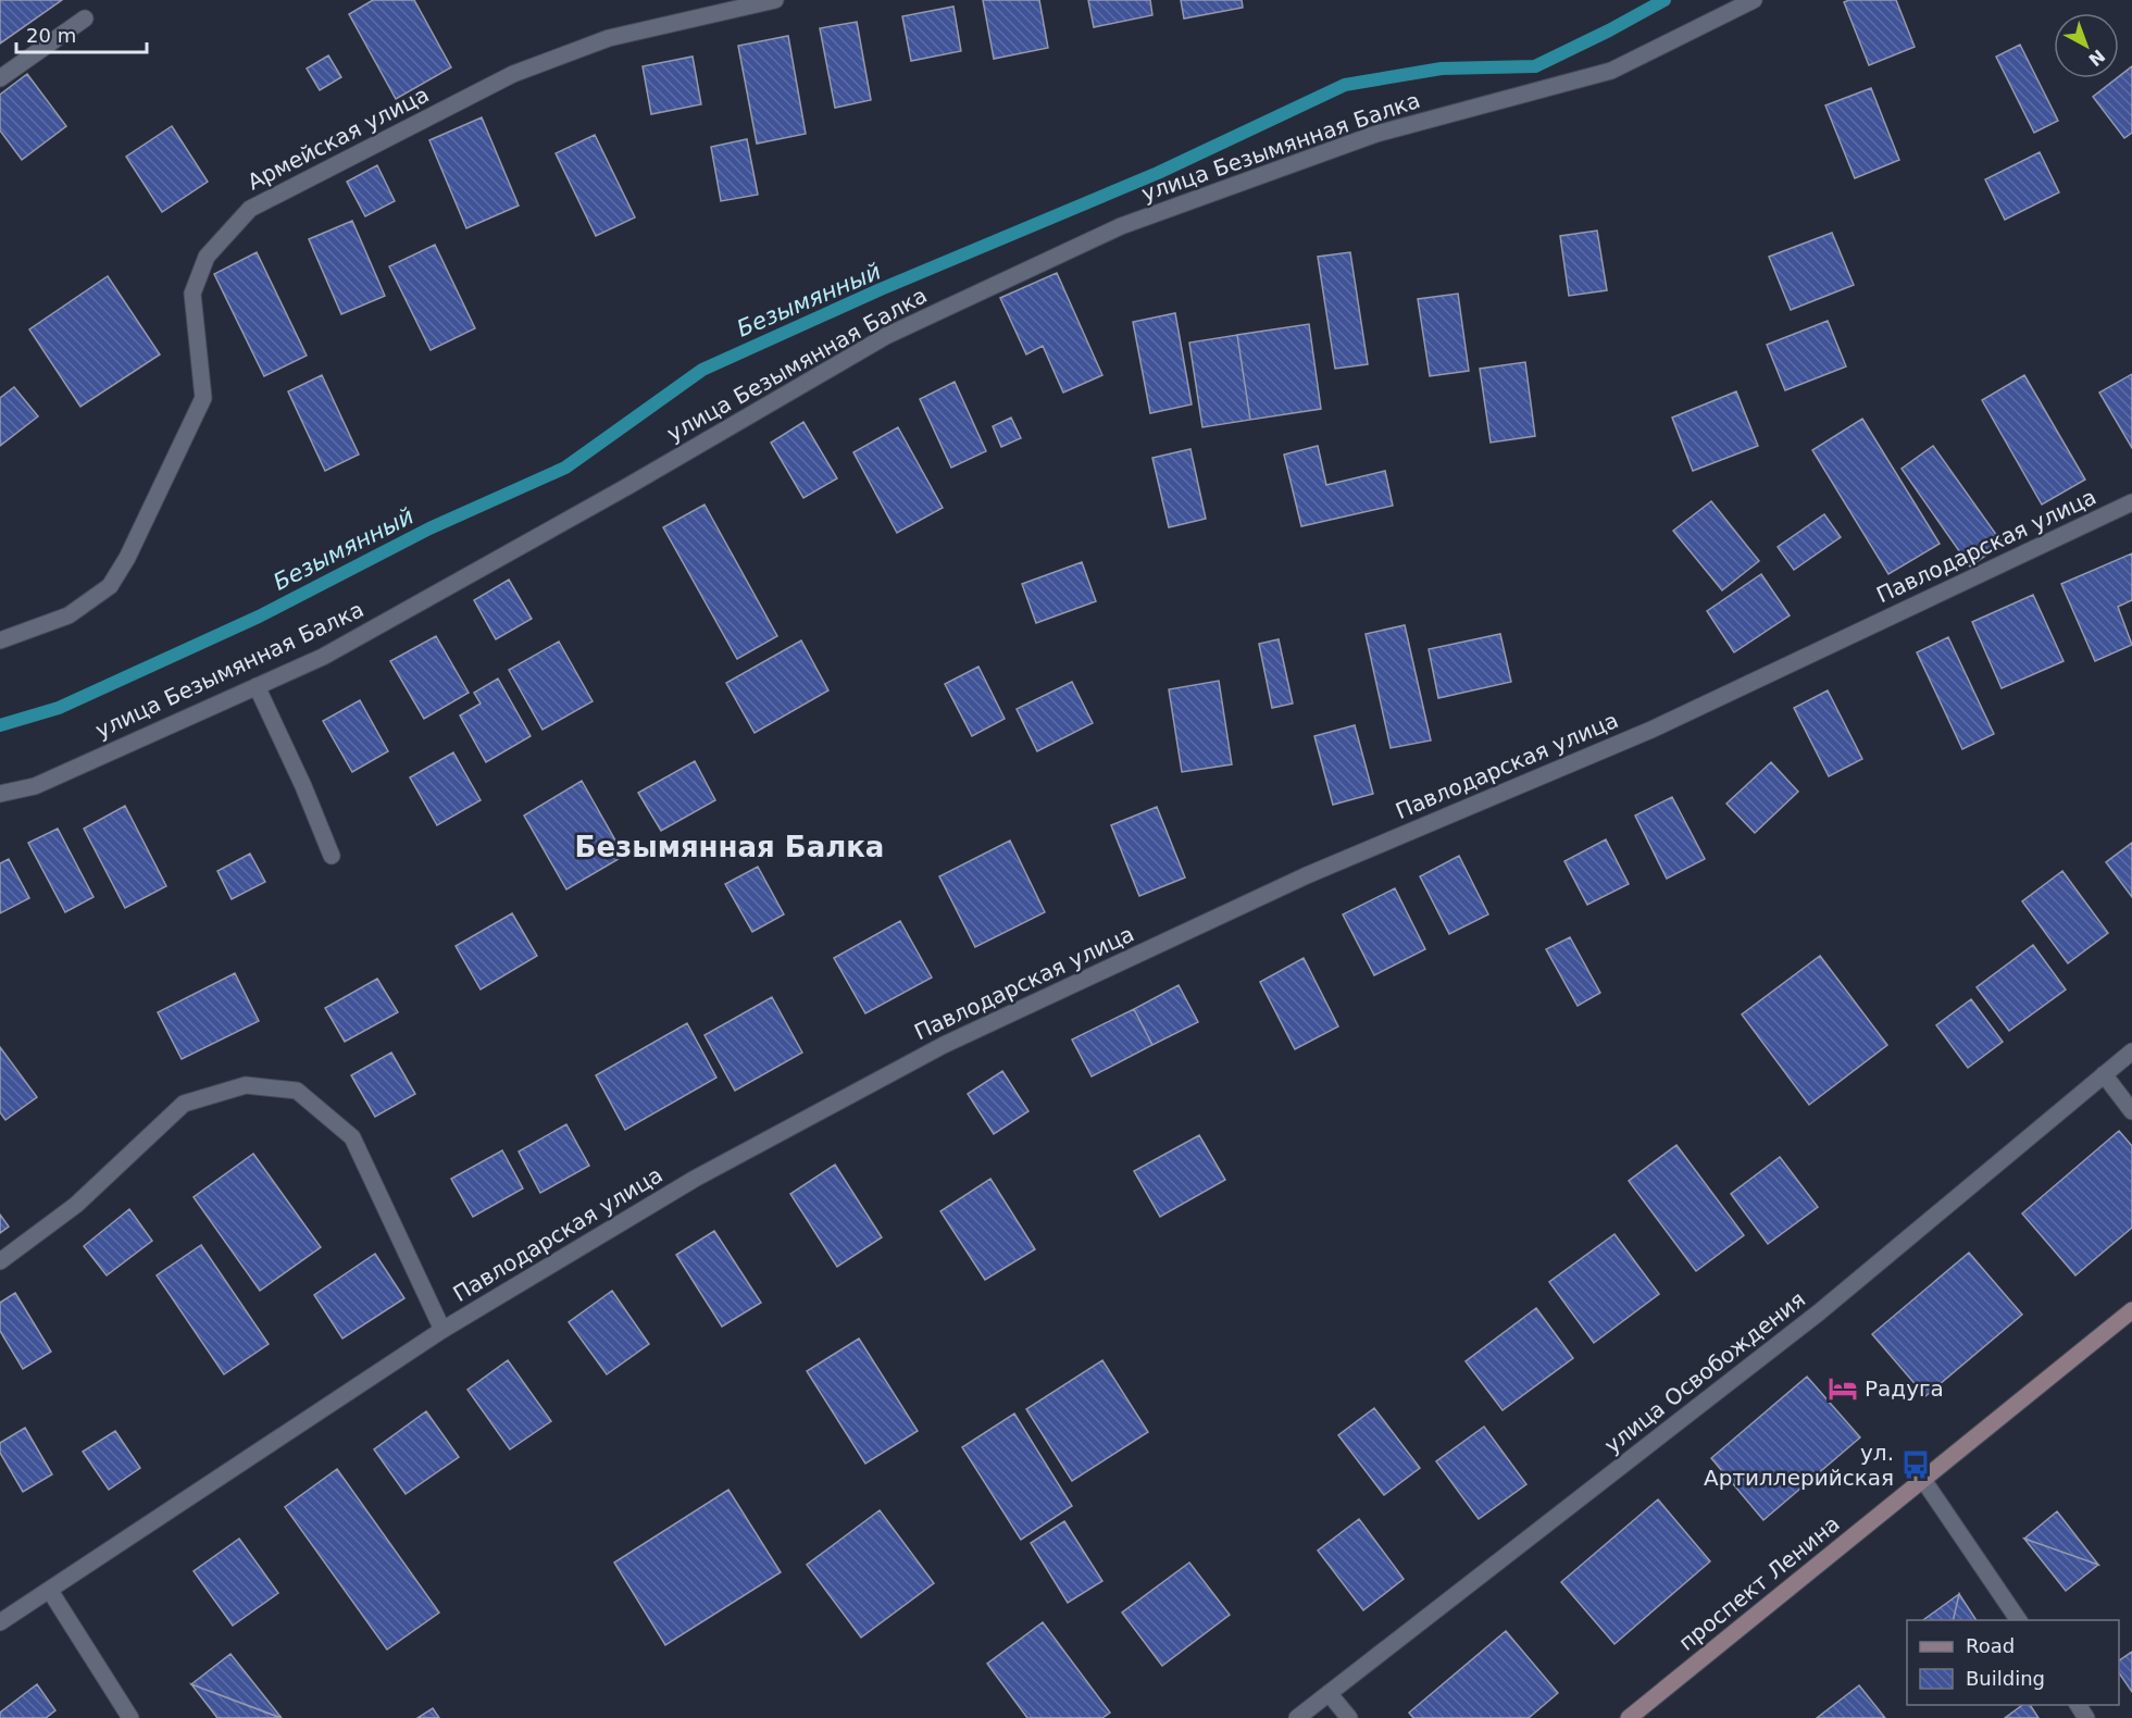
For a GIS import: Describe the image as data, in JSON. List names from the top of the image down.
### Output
{
  "streets": {
    "main road": ["проспект Ленина"],
    "street": [
      "Армейская улица",
      "улица Безымянная Балка",
      "Павлодарская улица",
      "улица Освобождения"
    ]
  },
  "districts": ["Безымянная Балка"],
  "water": ["Безымянный"],
  "places": {
    "hotel": ["Радуга"],
    "bus stop": ["ул. Артиллерийская"]
  },
  "legend": ["Road", "Building"],
  "scale_bar": "20 m",
  "north": "bottom right"
}
